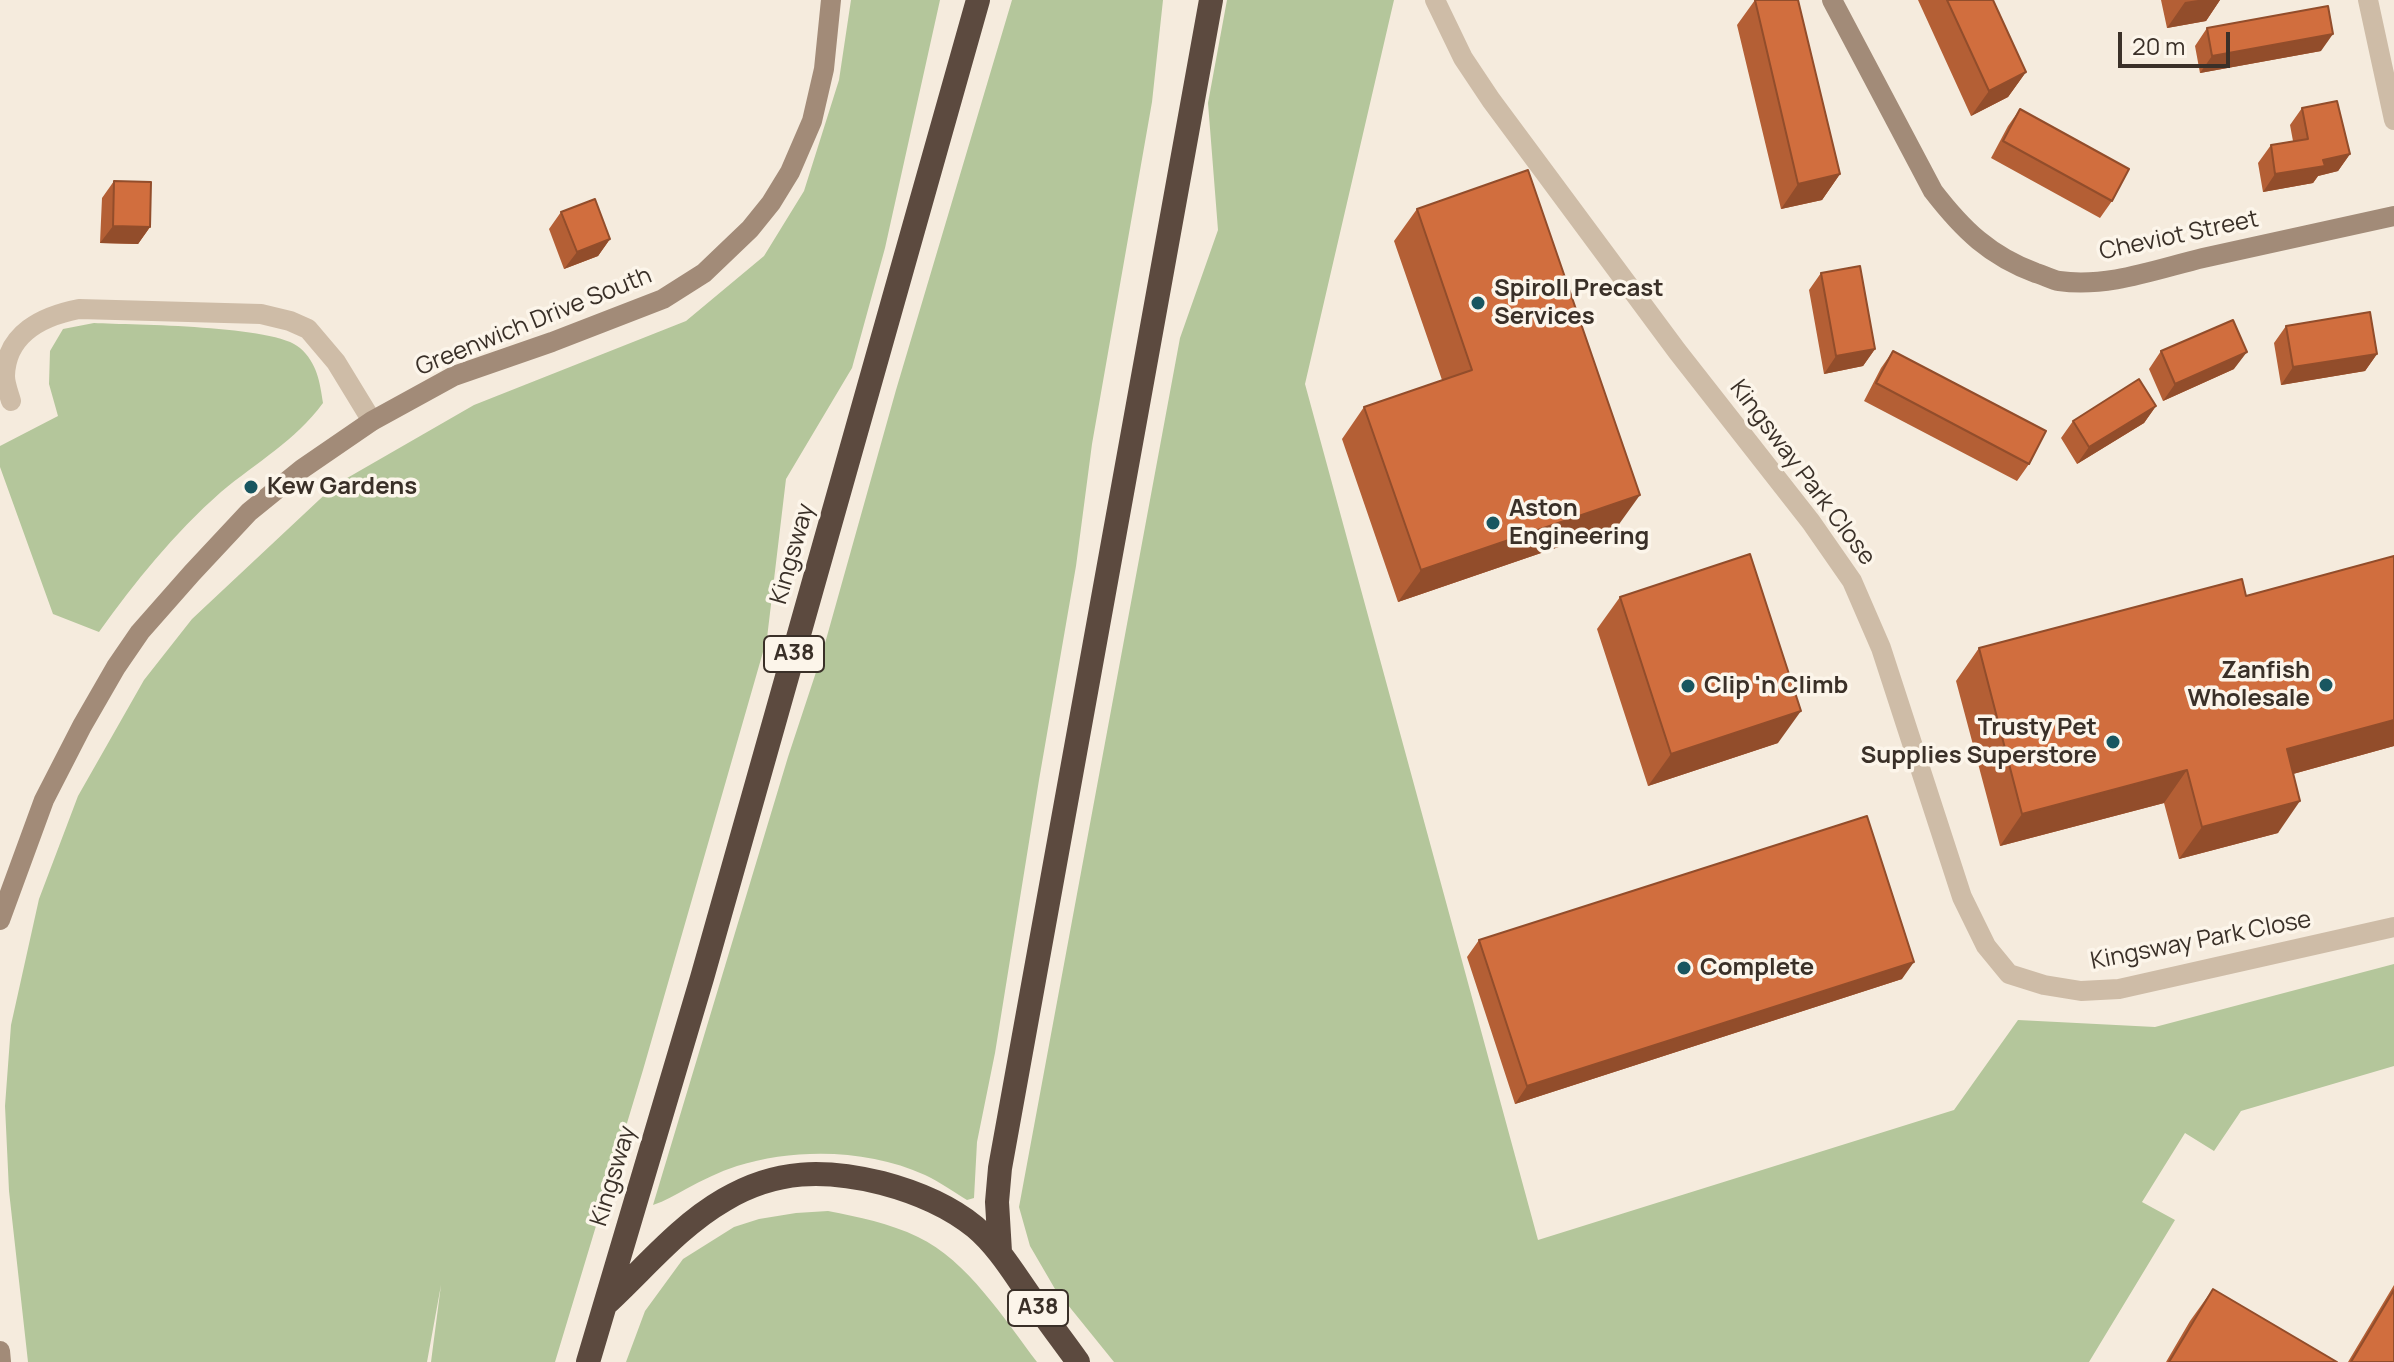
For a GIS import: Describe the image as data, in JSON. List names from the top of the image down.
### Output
{
  "streets": {
    "highway": ["Kingsway", "A38"],
    "street": ["Cheviot Street", "Greenwich Drive South", "Kingsway Park Close"]
  },
  "crossings": [
    ["Kingsway", "A38"]
  ],
  "places": [
    "Spiroll Precast Services",
    "Kew Gardens",
    "Aston Engineering",
    "Zanfish Wholesale",
    "Clip 'n Climb",
    "Trusty Pet Supplies Superstore",
    "Complete"
  ],
  "scale_bar": "20 m"
}
